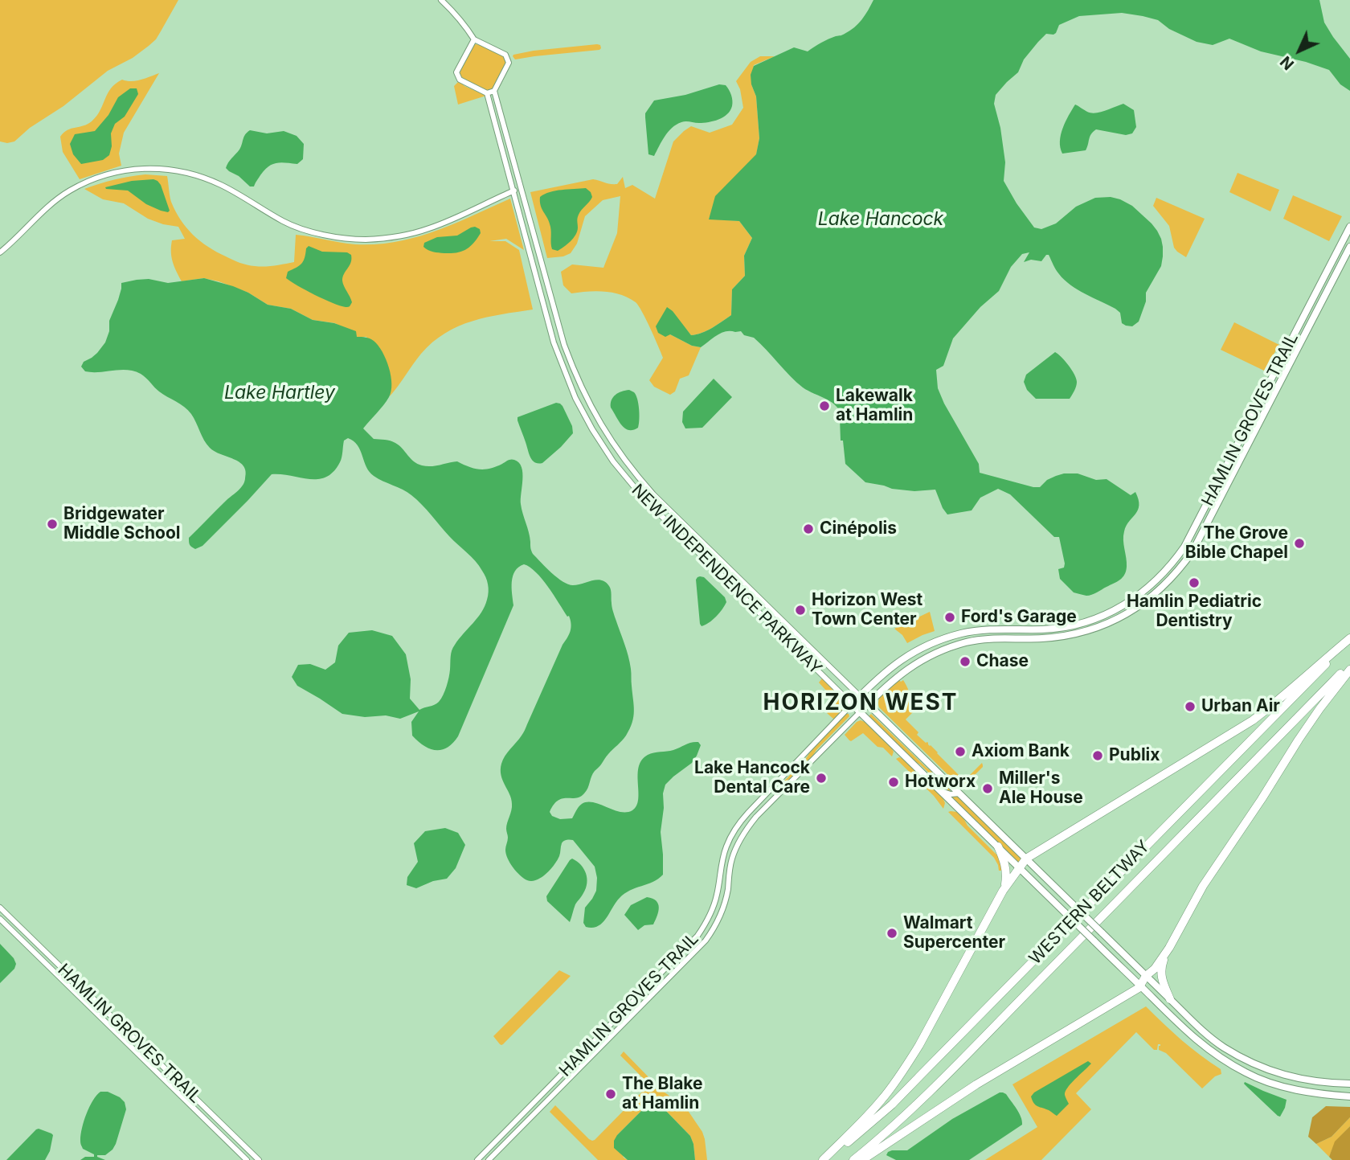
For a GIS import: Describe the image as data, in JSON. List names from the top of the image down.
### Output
{
  "streets": {
    "highway": ["WESTERN BELTWAY"],
    "main road": ["HAMLIN GROVES TRAIL", "NEW INDEPENDENCE PARKWAY"]
  },
  "crossings": [
    ["HAMLIN GROVES TRAIL", "NEW INDEPENDENCE PARKWAY"]
  ],
  "districts": ["HORIZON WEST"],
  "water": ["Lake Hancock", "Lake Hartley"],
  "places": [
    "Lakewalk at Hamlin",
    "Bridgewater Middle School",
    "Cinépolis",
    "The Grove Bible Chapel",
    "Hamlin Pediatric Dentistry",
    "Horizon West Town Center",
    "Ford's Garage",
    "Chase",
    "Urban Air",
    "Axiom Bank",
    "Publix",
    "Lake Hancock Dental Care",
    "Hotworx",
    "Miller's Ale House",
    "Walmart Supercenter",
    "The Blake at Hamlin"
  ],
  "north": "bottom left"
}
